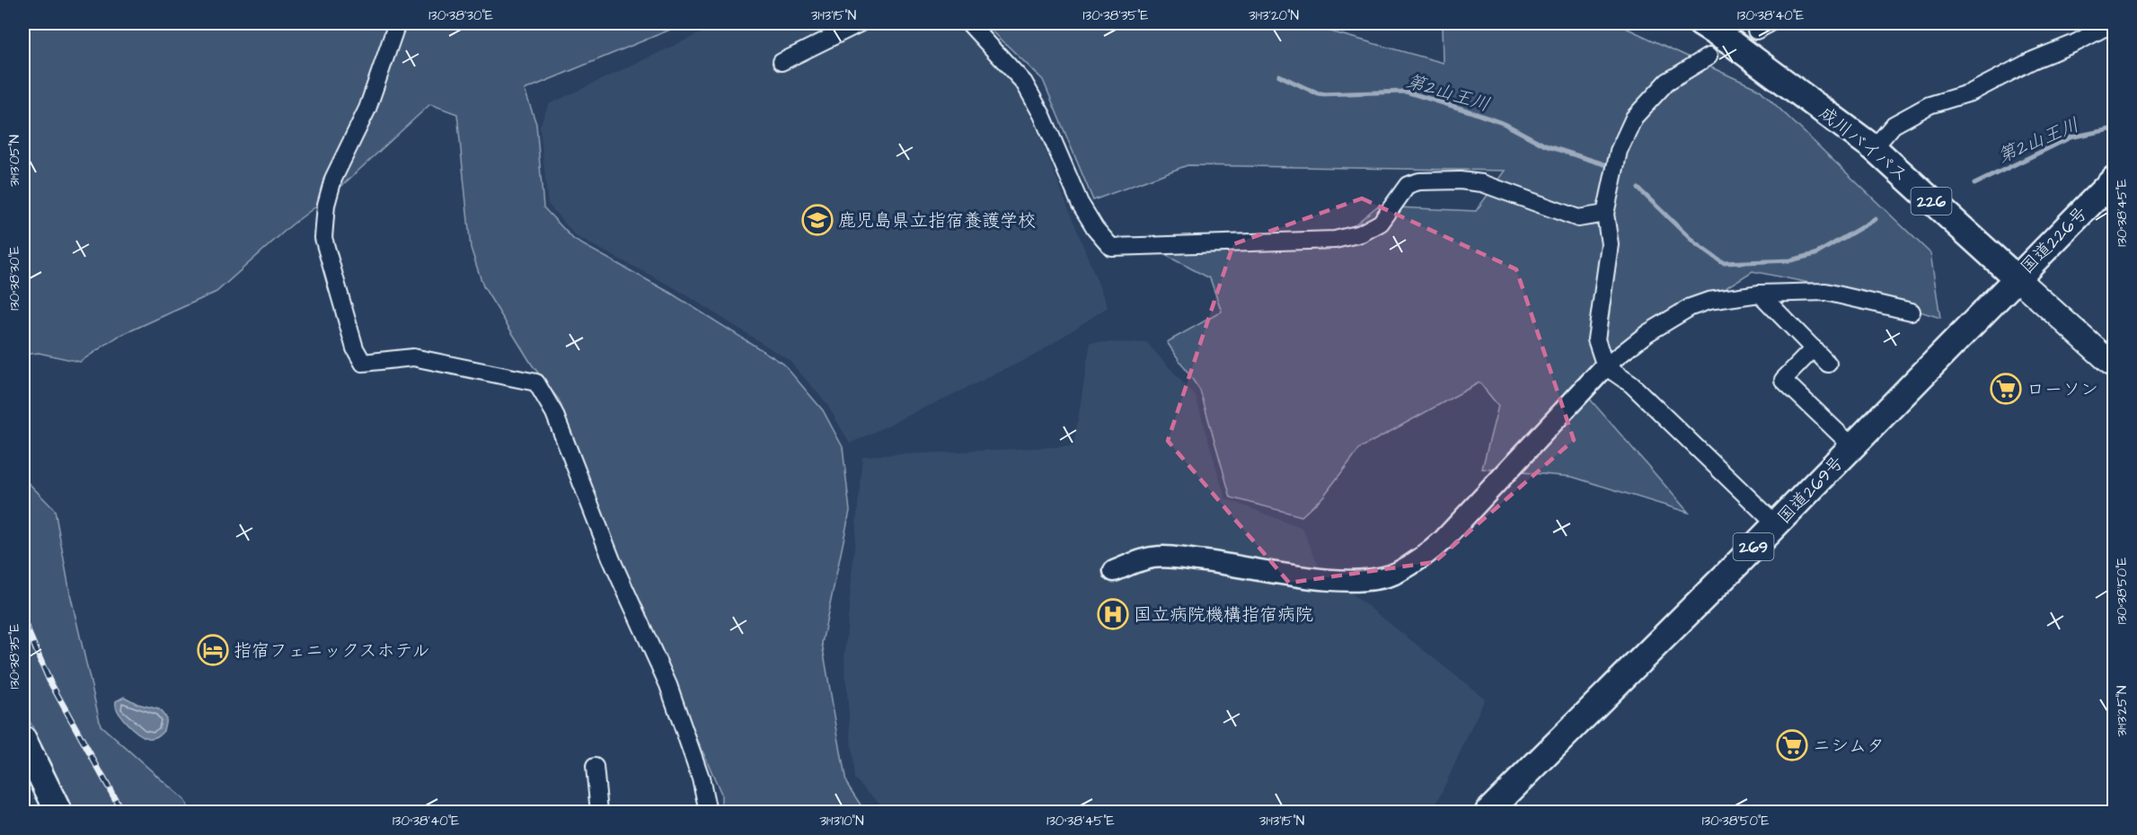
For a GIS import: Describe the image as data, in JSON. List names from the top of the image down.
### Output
{
  "streets": {
    "highway": [
      "成川バイパス",
      "226",
      "国道226号",
      "国道269号",
      "269"
    ]
  },
  "crossings": [
    ["成川バイパス", "国道226号"],
    ["成川バイパス", "国道269号"],
    ["国道226号", "国道269号"]
  ],
  "water": ["第2山王川"],
  "places": {
    "school or university": ["鹿児島県立指宿養護学校"],
    "supermarket": ["ローソン", "ニシムタ"],
    "hospital": ["国立病院機構指宿病院"],
    "hotel": ["指宿フェニックスホテル"]
  },
  "coordinates": [
    "130°38'30\"E",
    "31°13'15\"N",
    "130°38'35\"E",
    "31°13'20\"N",
    "130°38'40\"E",
    "31°13'05\"N",
    "130°38'45\"E",
    "130°38'50\"E",
    "31°13'25\"N",
    "31°13'10\"N"
  ]
}
